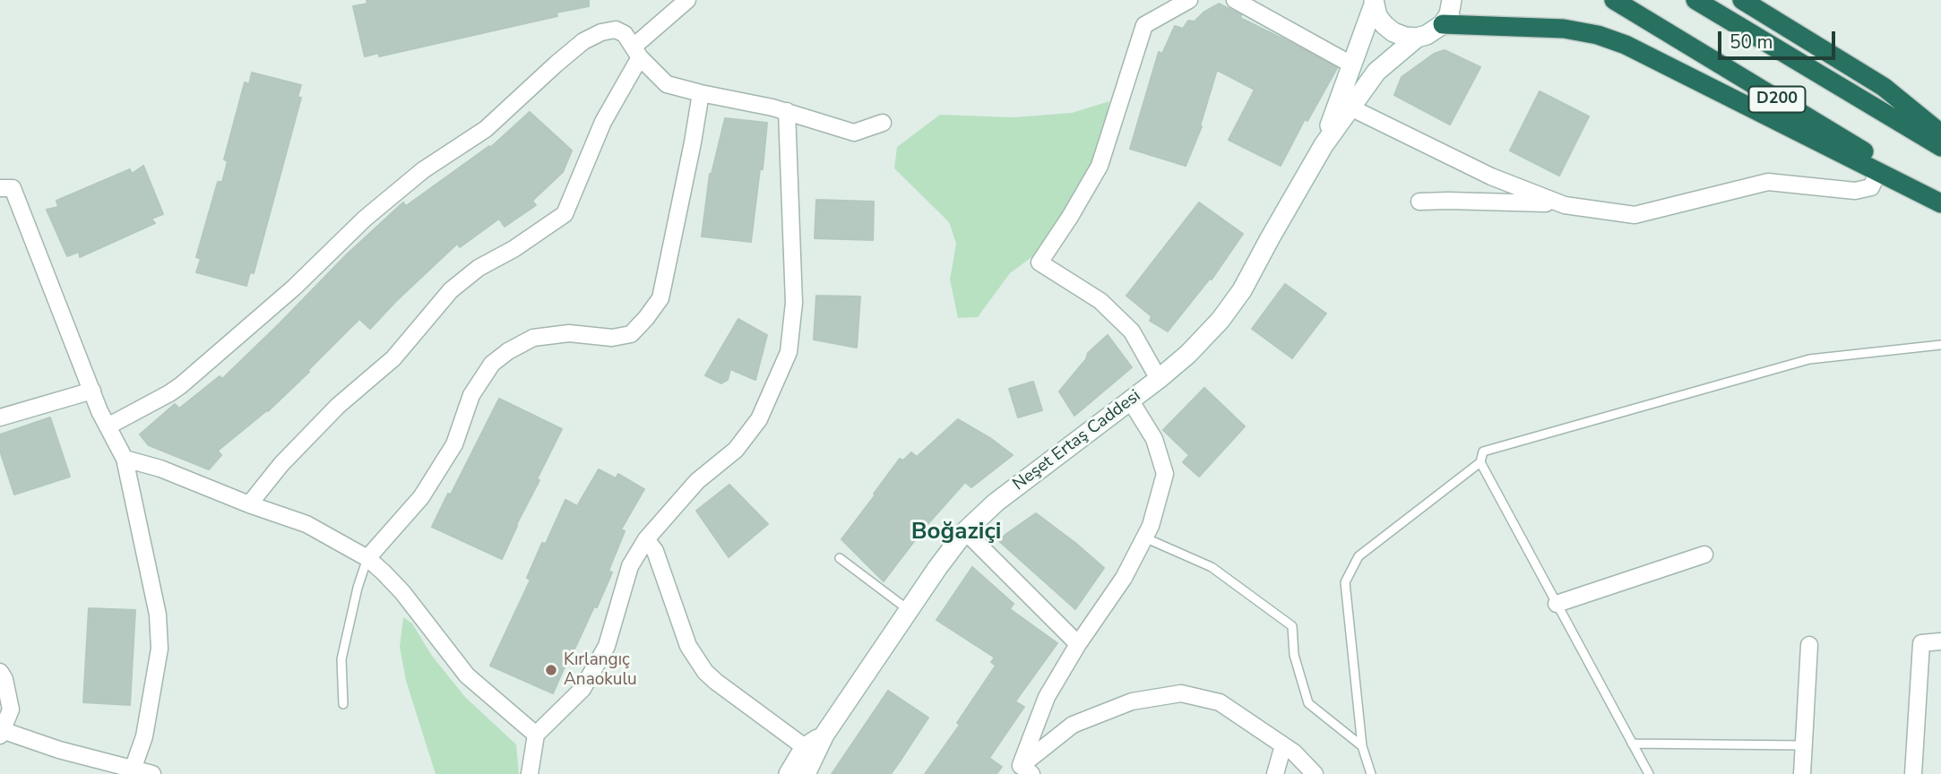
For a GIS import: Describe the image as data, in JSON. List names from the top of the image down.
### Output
{
  "streets": {
    "highway": ["D200"],
    "main road": ["Neşet Ertaş Caddesi"]
  },
  "districts": ["Boğaziçi"],
  "places": ["Kırlangıç Anaokulu"],
  "scale_bar": "50 m"
}
